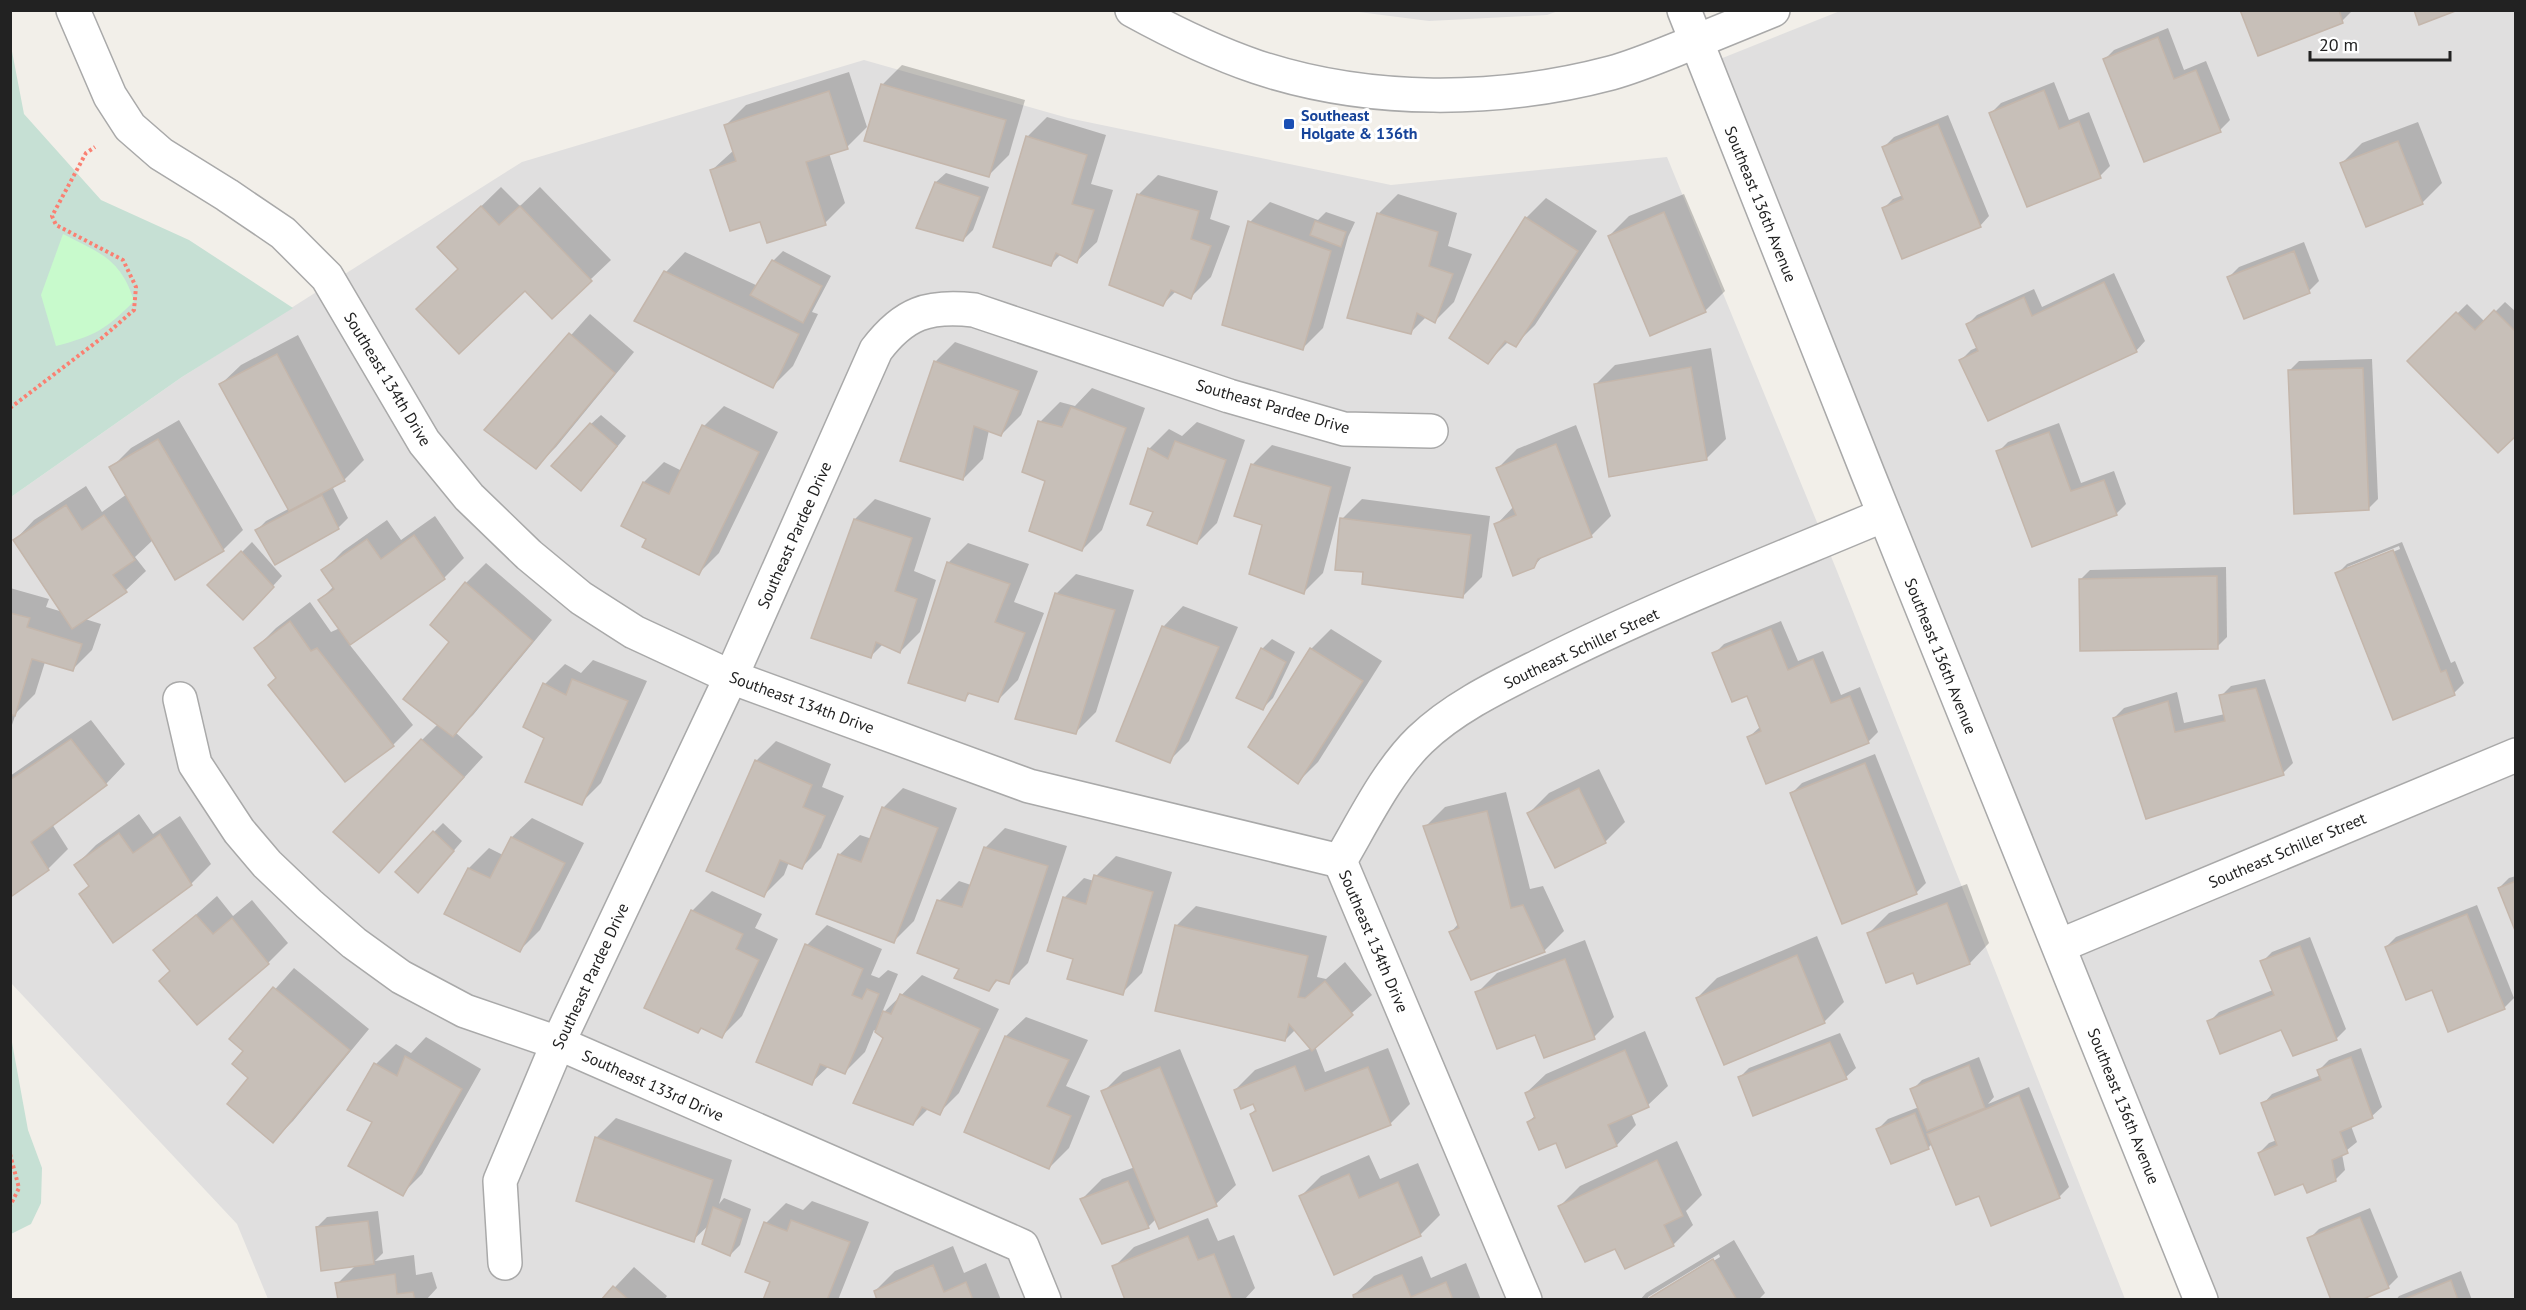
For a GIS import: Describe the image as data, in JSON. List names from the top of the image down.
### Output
{
  "streets": {
    "street": [
      "Southeast 136th Avenue",
      "Southeast 134th Drive",
      "Southeast Pardee Drive",
      "Southeast Schiller Street",
      "Southeast 133rd Drive"
    ]
  },
  "crossings": [
    ["Southeast 136th Avenue", "Southeast Schiller Street"],
    ["Southeast 134th Drive", "Southeast Pardee Drive"],
    ["Southeast 134th Drive", "Southeast Schiller Street"],
    ["Southeast Pardee Drive", "Southeast 133rd Drive"]
  ],
  "places": {
    "transit": ["Southeast Holgate & 136th"]
  },
  "scale_bar": "20 m"
}
